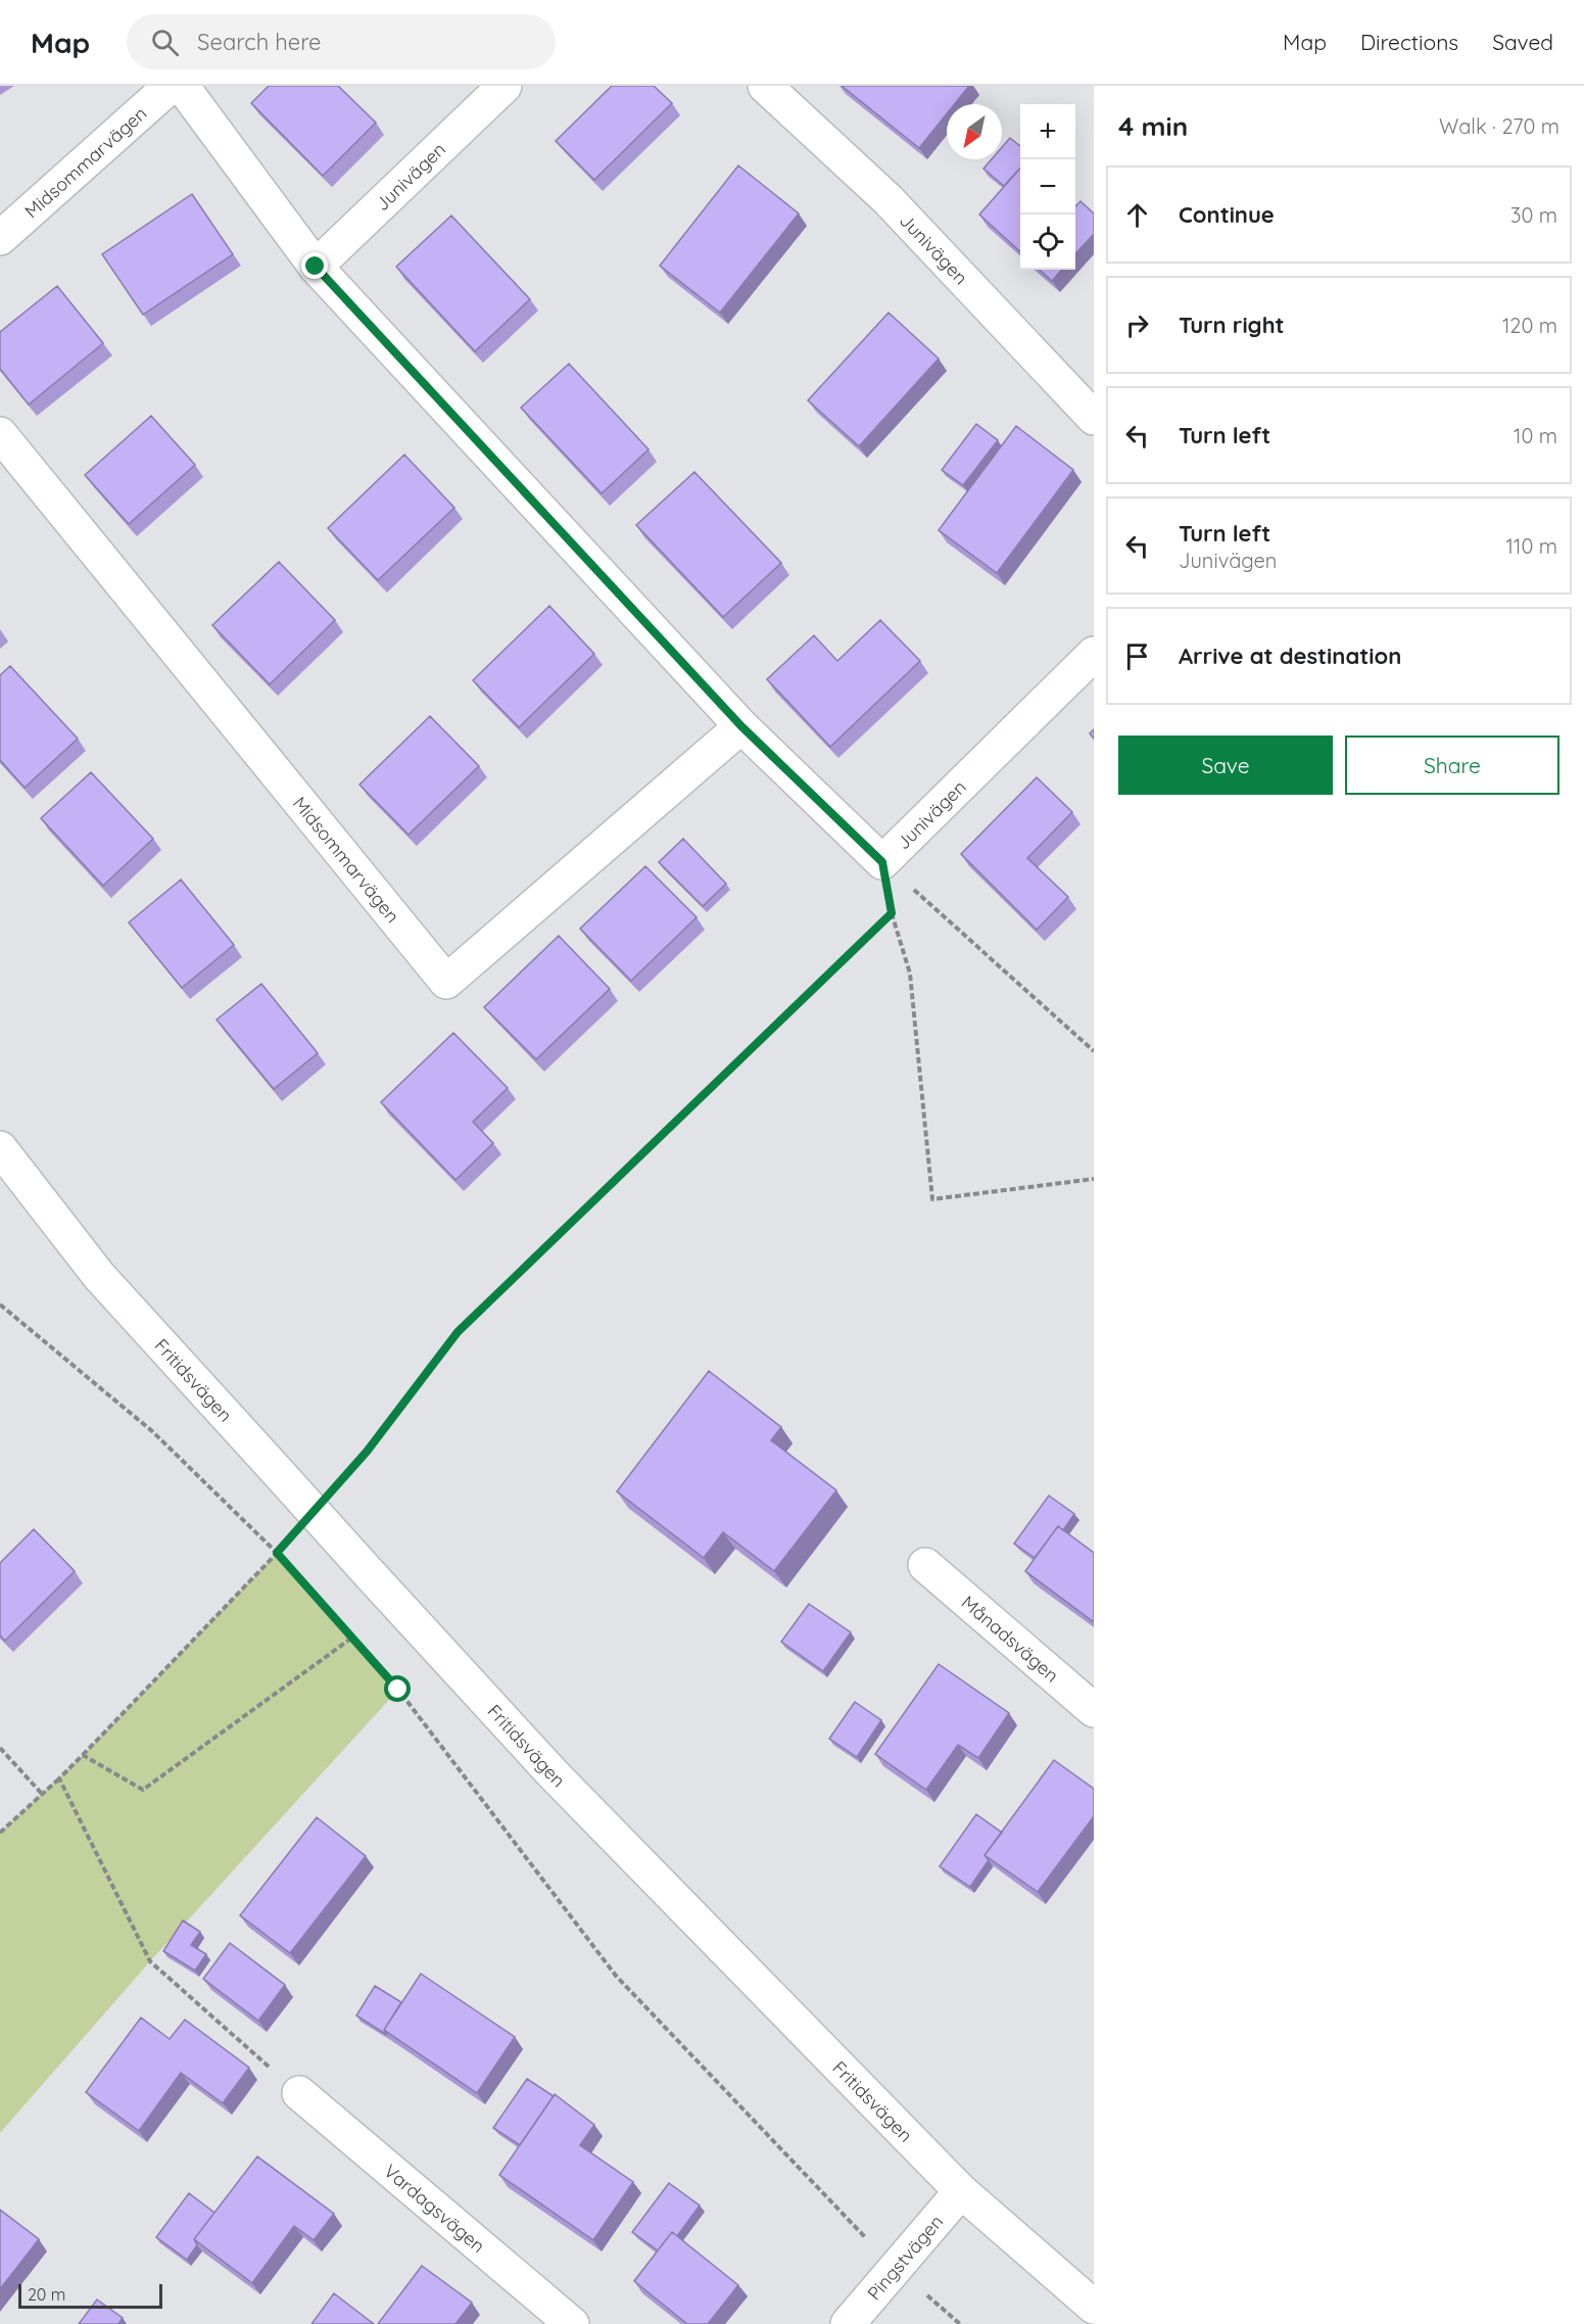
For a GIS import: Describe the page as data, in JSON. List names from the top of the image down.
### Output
{
  "streets": {
    "street": [
      "Midsommarvägen",
      "Junivägen",
      "Fritidsvägen",
      "Månadsvägen",
      "Vardagsvägen",
      "Pingstvägen"
    ]
  },
  "crossings": [
    ["Midsommarvägen", "Junivägen"],
    ["Fritidsvägen", "Pingstvägen"]
  ],
  "scale_bar": "20 m",
  "north": "bottom left",
  "page": {
    "header": "Map",
    "search": "Search here",
    "nav": ["Map", "Directions", "Saved"],
    "heading": ["4 min", "Walk · 270 m"],
    "map_buttons": ["+", "−"],
    "list": [
      ["Continue", "30 m"],
      ["Turn right", "120 m"],
      ["Turn left", "10 m"],
      ["Turn left", "Junivägen", "110 m"],
      "Arrive at destination"
    ],
    "buttons": ["Save", "Share"],
    "scale": "20 m"
  }
}
